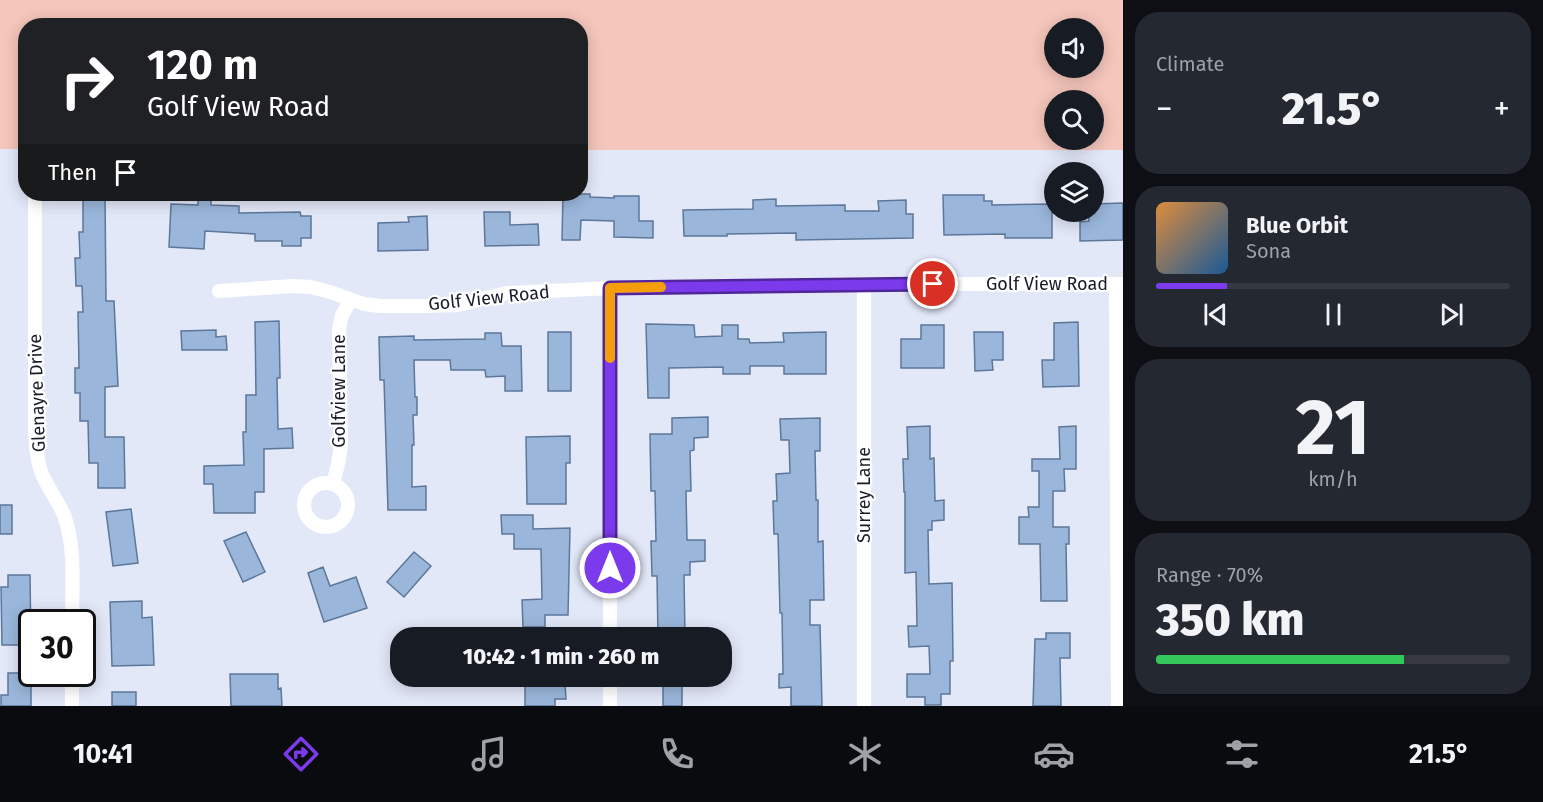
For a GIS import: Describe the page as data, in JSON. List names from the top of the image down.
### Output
{
  "streets": {
    "street": [
      "Golf View Road",
      "Golfview Lane",
      "Glenayre Drive",
      "Surrey Lane"
    ]
  },
  "crossings": [
    ["Golf View Road", "Golfview Lane"],
    ["Golf View Road", "Surrey Lane"]
  ],
  "page": {
    "tile": [
      "Climate",
      ["21", "km/h"],
      ["Range · 70%", "350 km"]
    ],
    "turn": ["120 m", "Golf View Road"],
    "heat": ["−", "21.5°", "+"],
    "then": "Then",
    "song": ["Blue Orbit", "Sona"],
    "limit": "30",
    "trip": "10:42 · 1 min · 260 m",
    "tabs": ["10:41", "21.5°"]
  }
}
